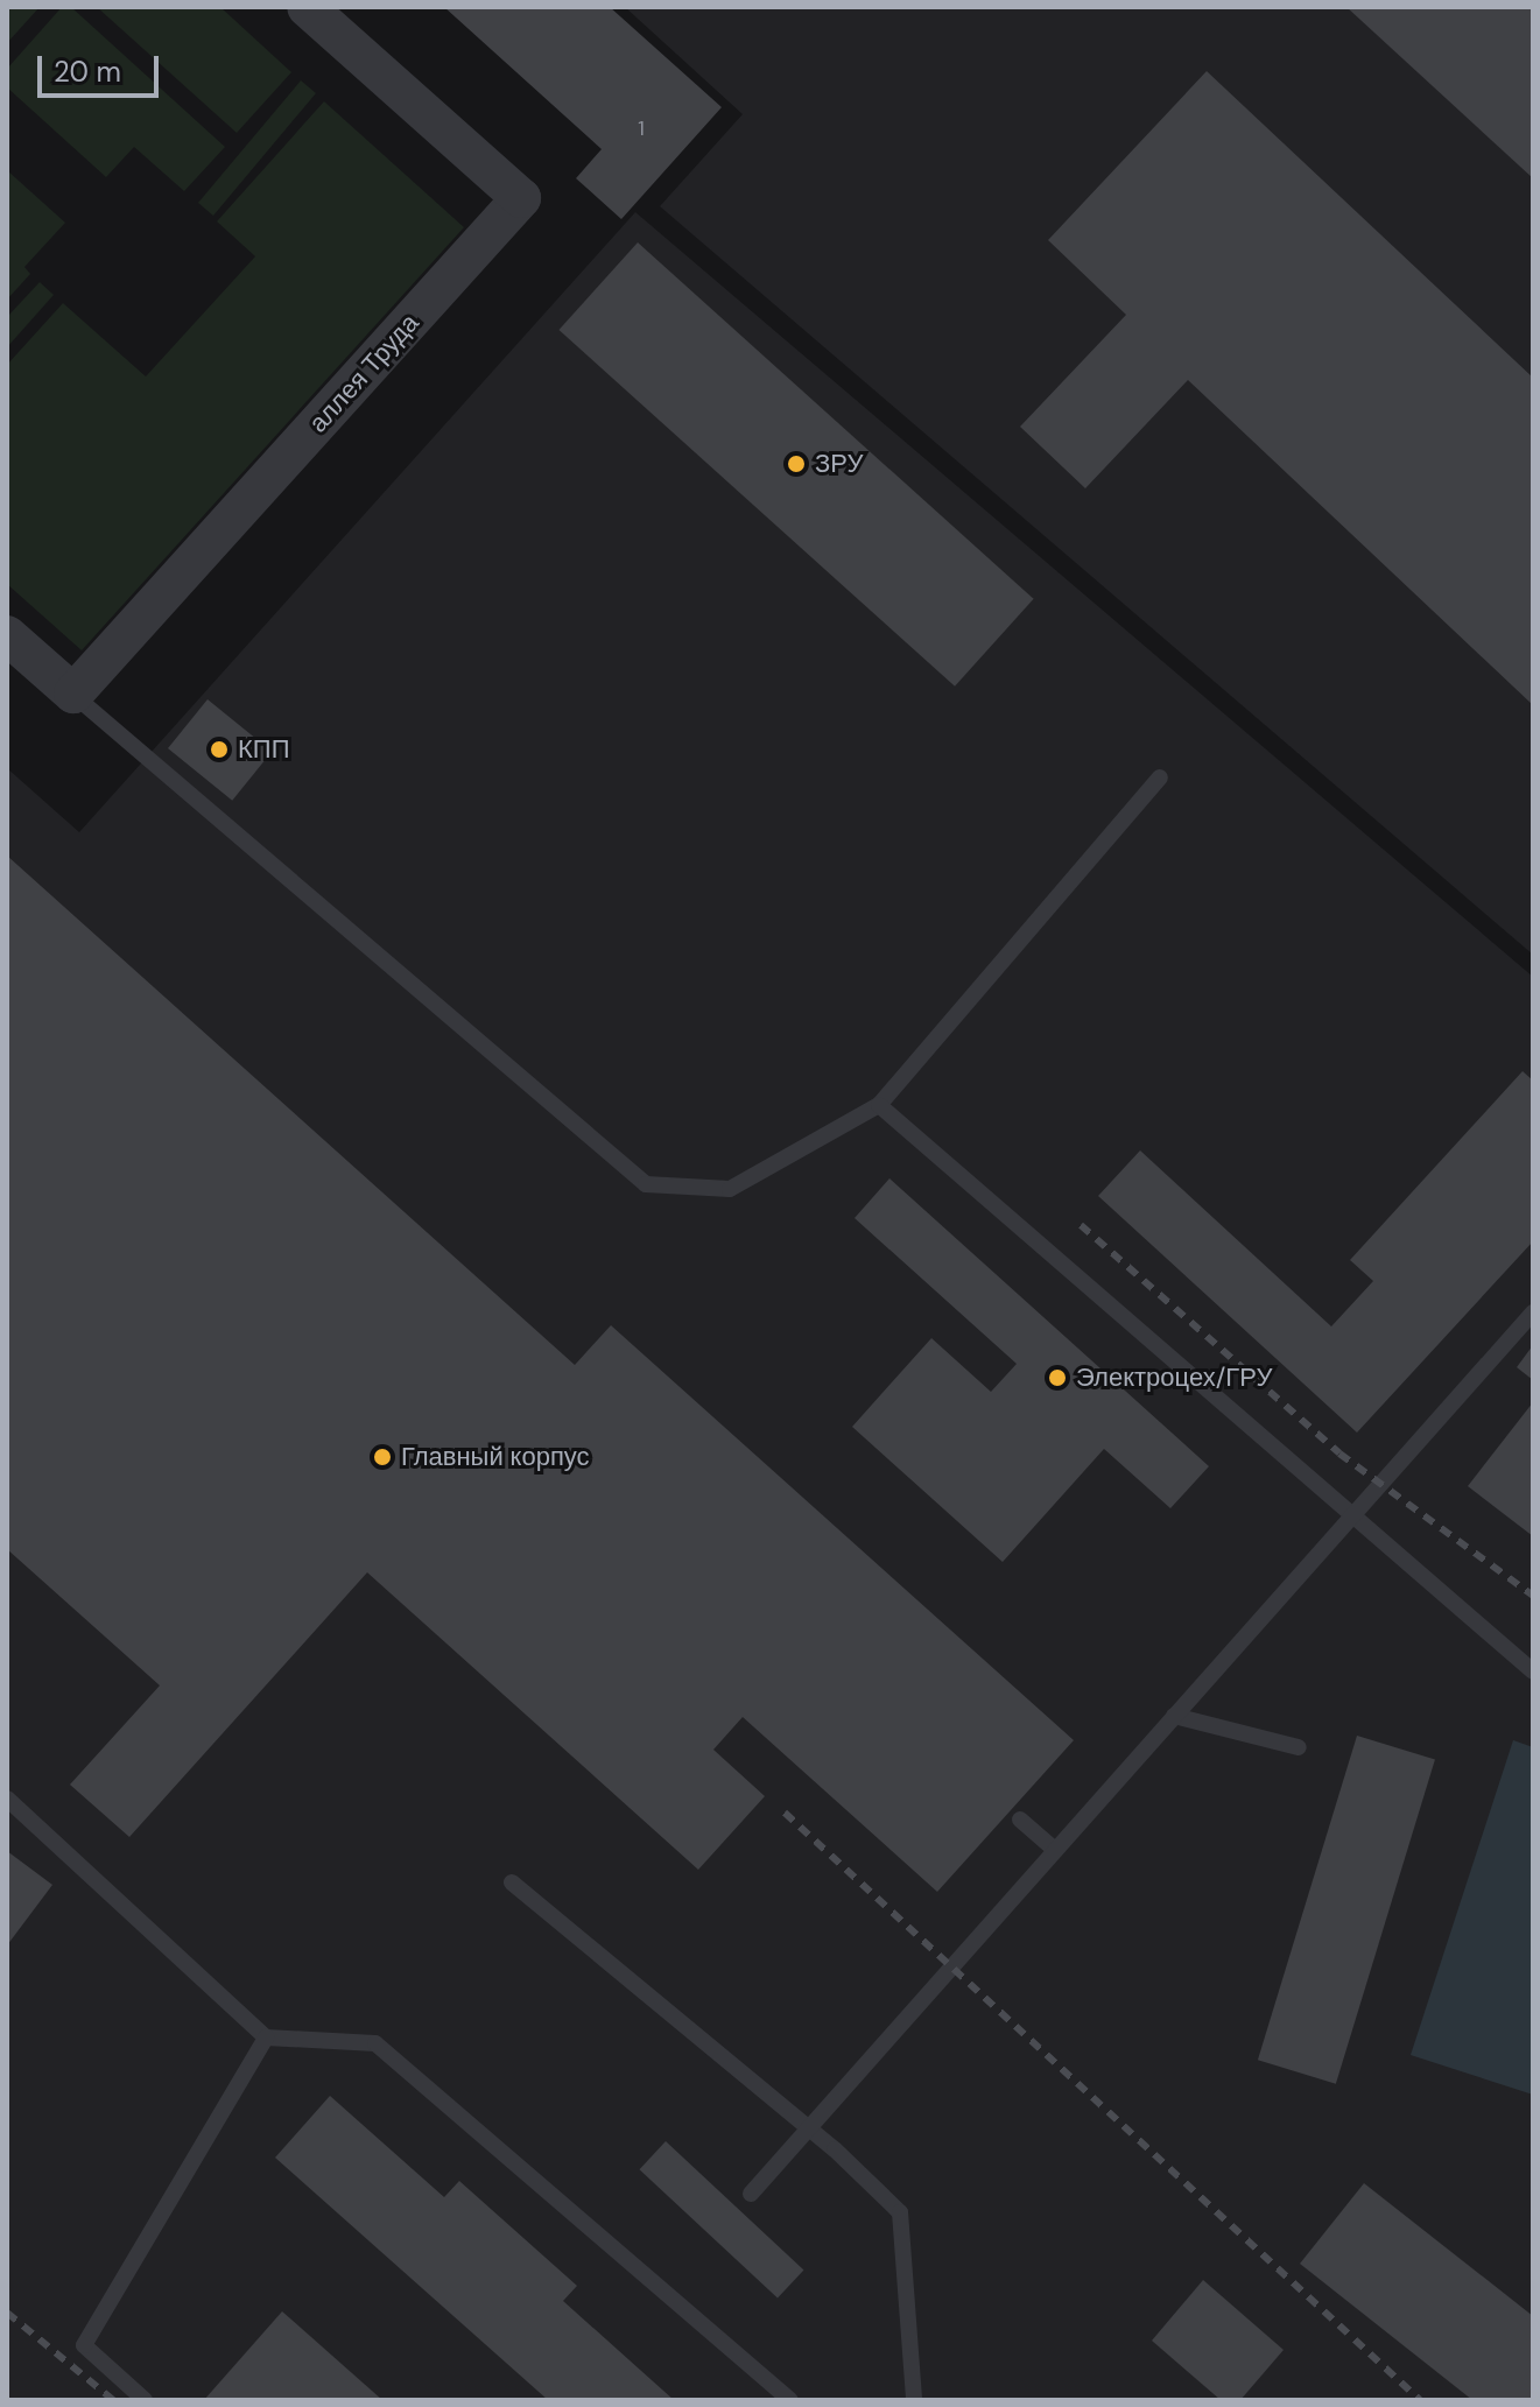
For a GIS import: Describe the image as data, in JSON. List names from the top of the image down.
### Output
{
  "streets": {
    "street": ["аллея Труда"]
  },
  "places": [
    "ЗРУ",
    "КПП",
    "Электроцех/ГРУ",
    "Главный корпус"
  ],
  "house_numbers": ["1"],
  "scale_bar": "20 m"
}
